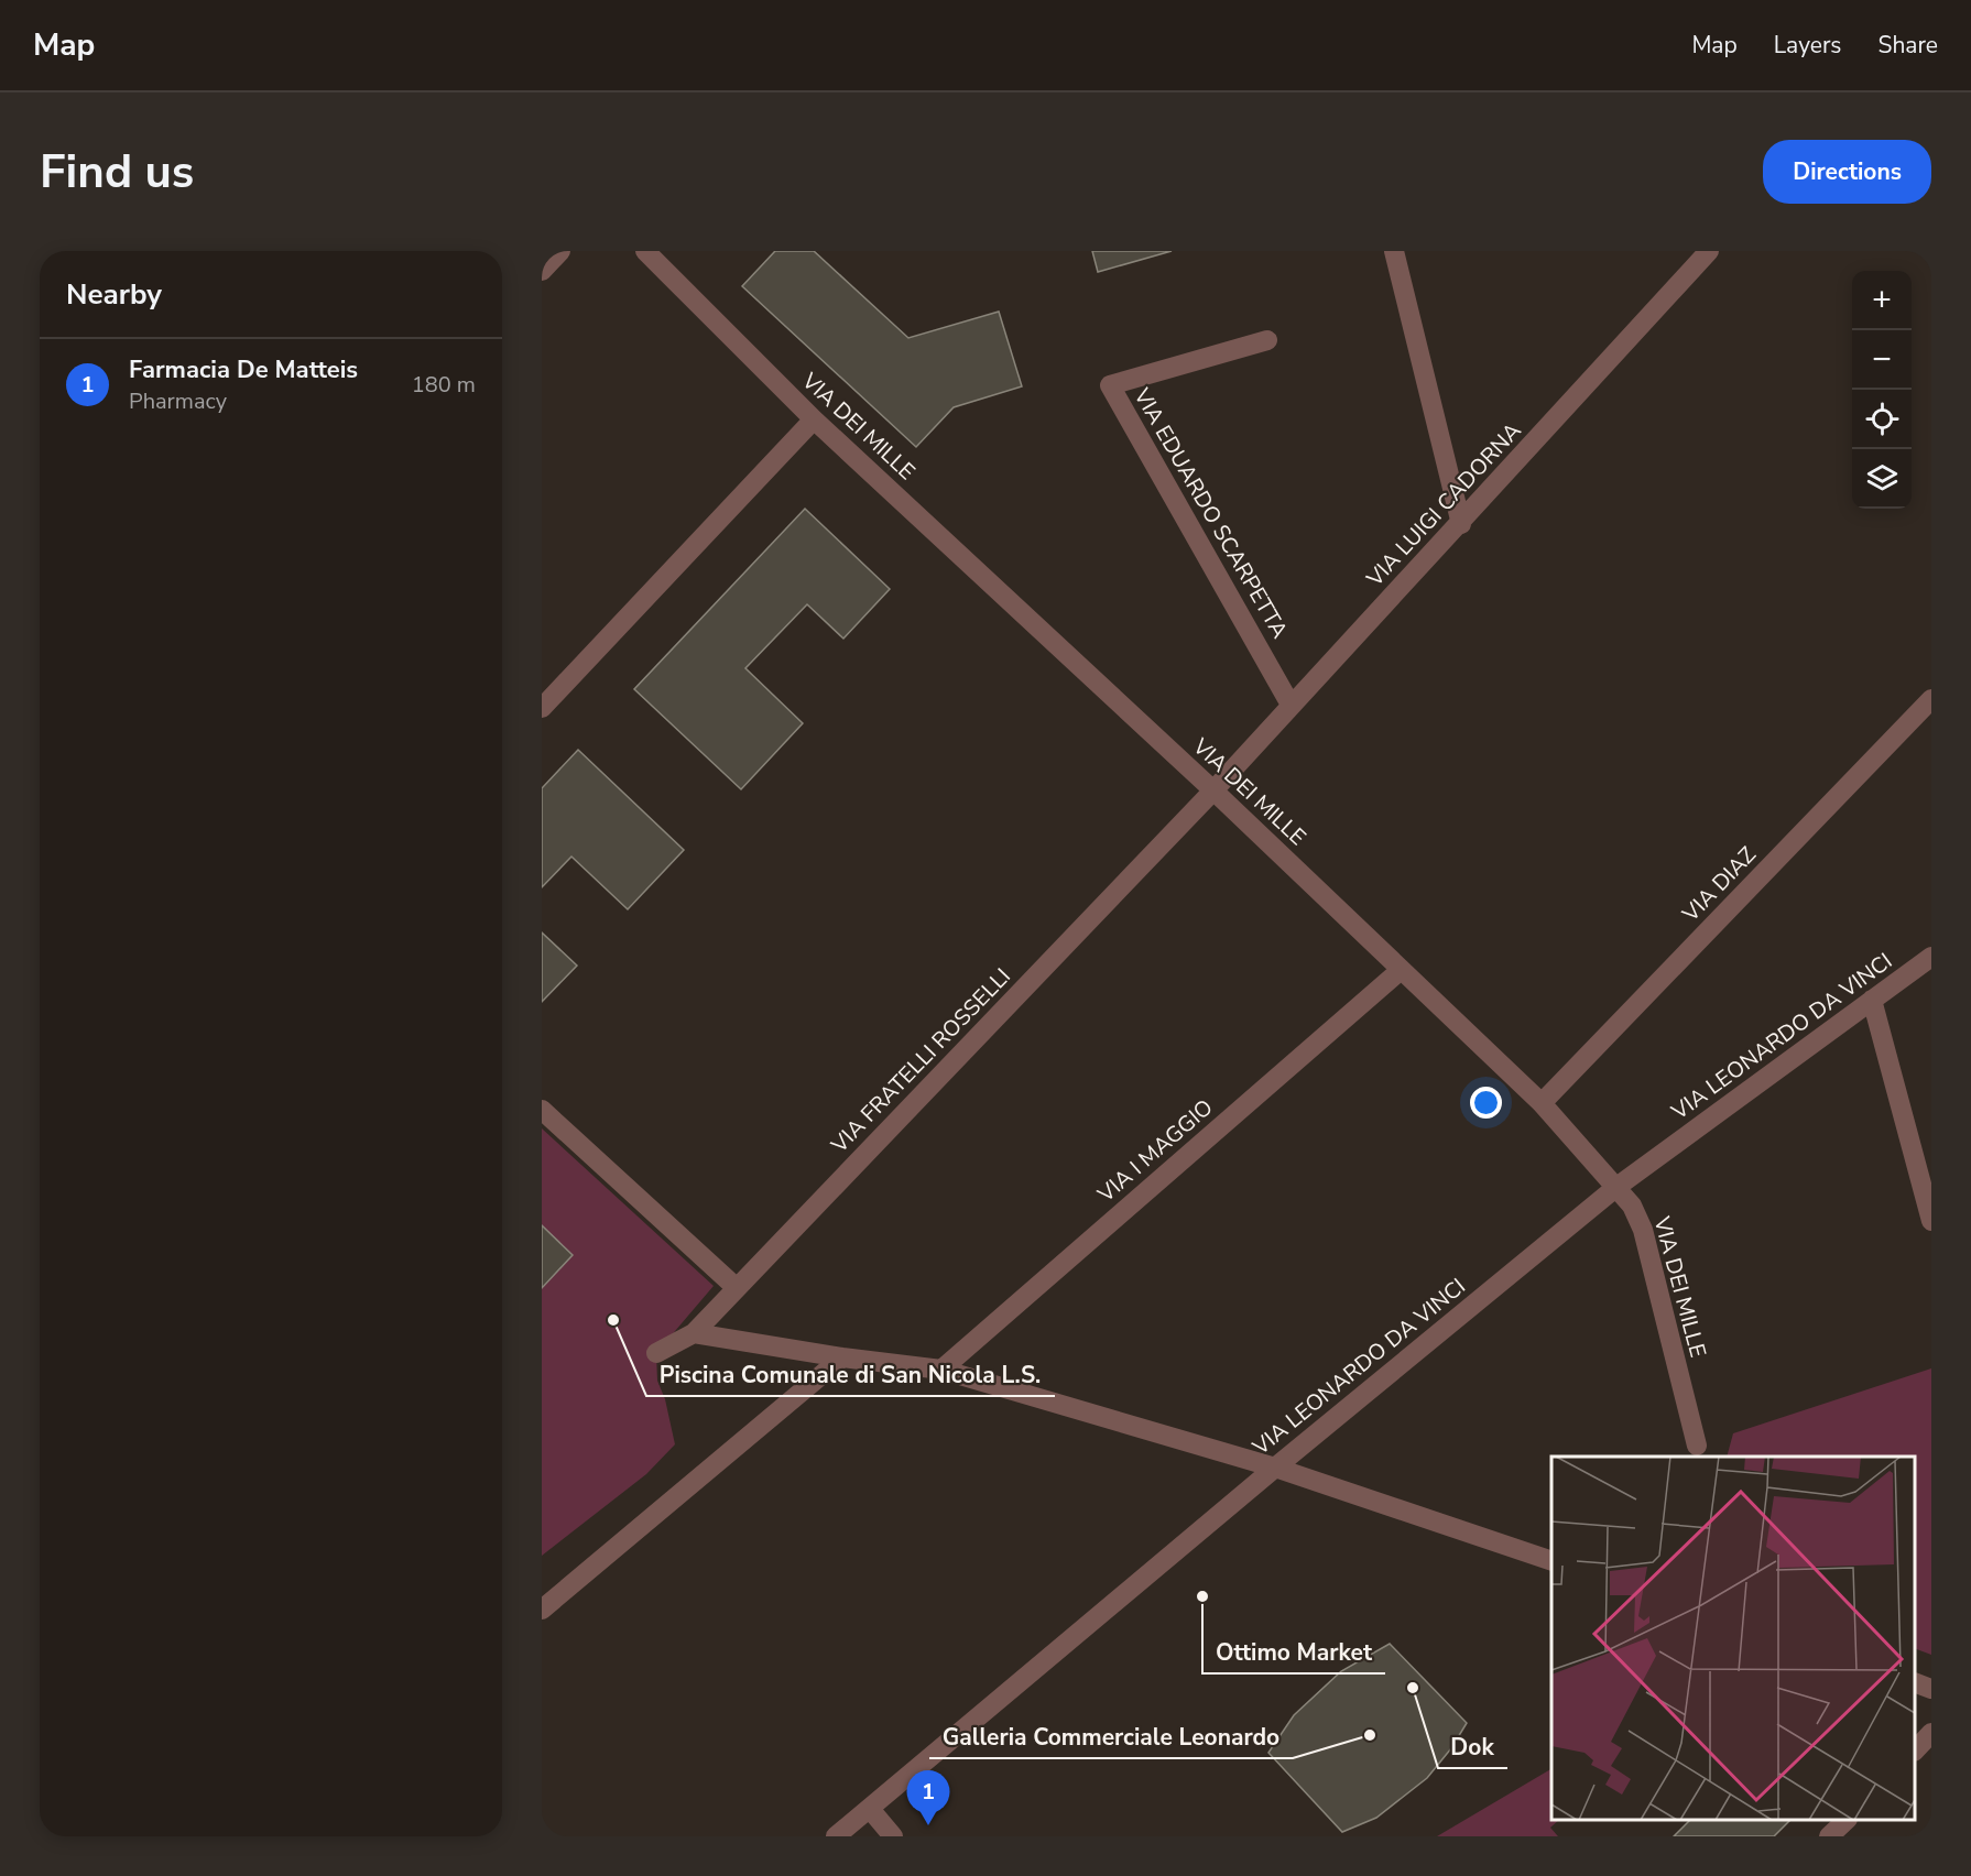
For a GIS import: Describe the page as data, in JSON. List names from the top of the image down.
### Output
{
  "streets": {
    "street": [
      "VIA DEI MILLE",
      "VIA LUIGI CADORNA",
      "VIA EDUARDO SCARPETTA",
      "VIA DIAZ",
      "VIA LEONARDO DA VINCI",
      "VIA FRATELLI ROSSELLI",
      "VIA I MAGGIO"
    ]
  },
  "crossings": [
    ["VIA DEI MILLE", "VIA LUIGI CADORNA"],
    ["VIA DEI MILLE", "VIA DIAZ"],
    ["VIA DEI MILLE", "VIA LEONARDO DA VINCI"],
    ["VIA DEI MILLE", "VIA FRATELLI ROSSELLI"],
    ["VIA DEI MILLE", "VIA I MAGGIO"],
    ["VIA LUIGI CADORNA", "VIA EDUARDO SCARPETTA"],
    ["VIA LUIGI CADORNA", "VIA FRATELLI ROSSELLI"]
  ],
  "places": [
    "Piscina Comunale di San Nicola L.S.",
    "Ottimo Market",
    "Dok",
    "Galleria Commerciale Leonardo"
  ],
  "page": {
    "header": "Map",
    "nav": ["Map", "Layers", "Share"],
    "buttons": "Directions",
    "title": "Find us",
    "heading": "Nearby",
    "map_buttons": ["+", "−"],
    "list": [
      {
        "mark": "1",
        "name": "Farmacia De Matteis",
        "note": "Pharmacy",
        "value": "180 m"
      }
    ],
    "pins": "1"
  }
}
